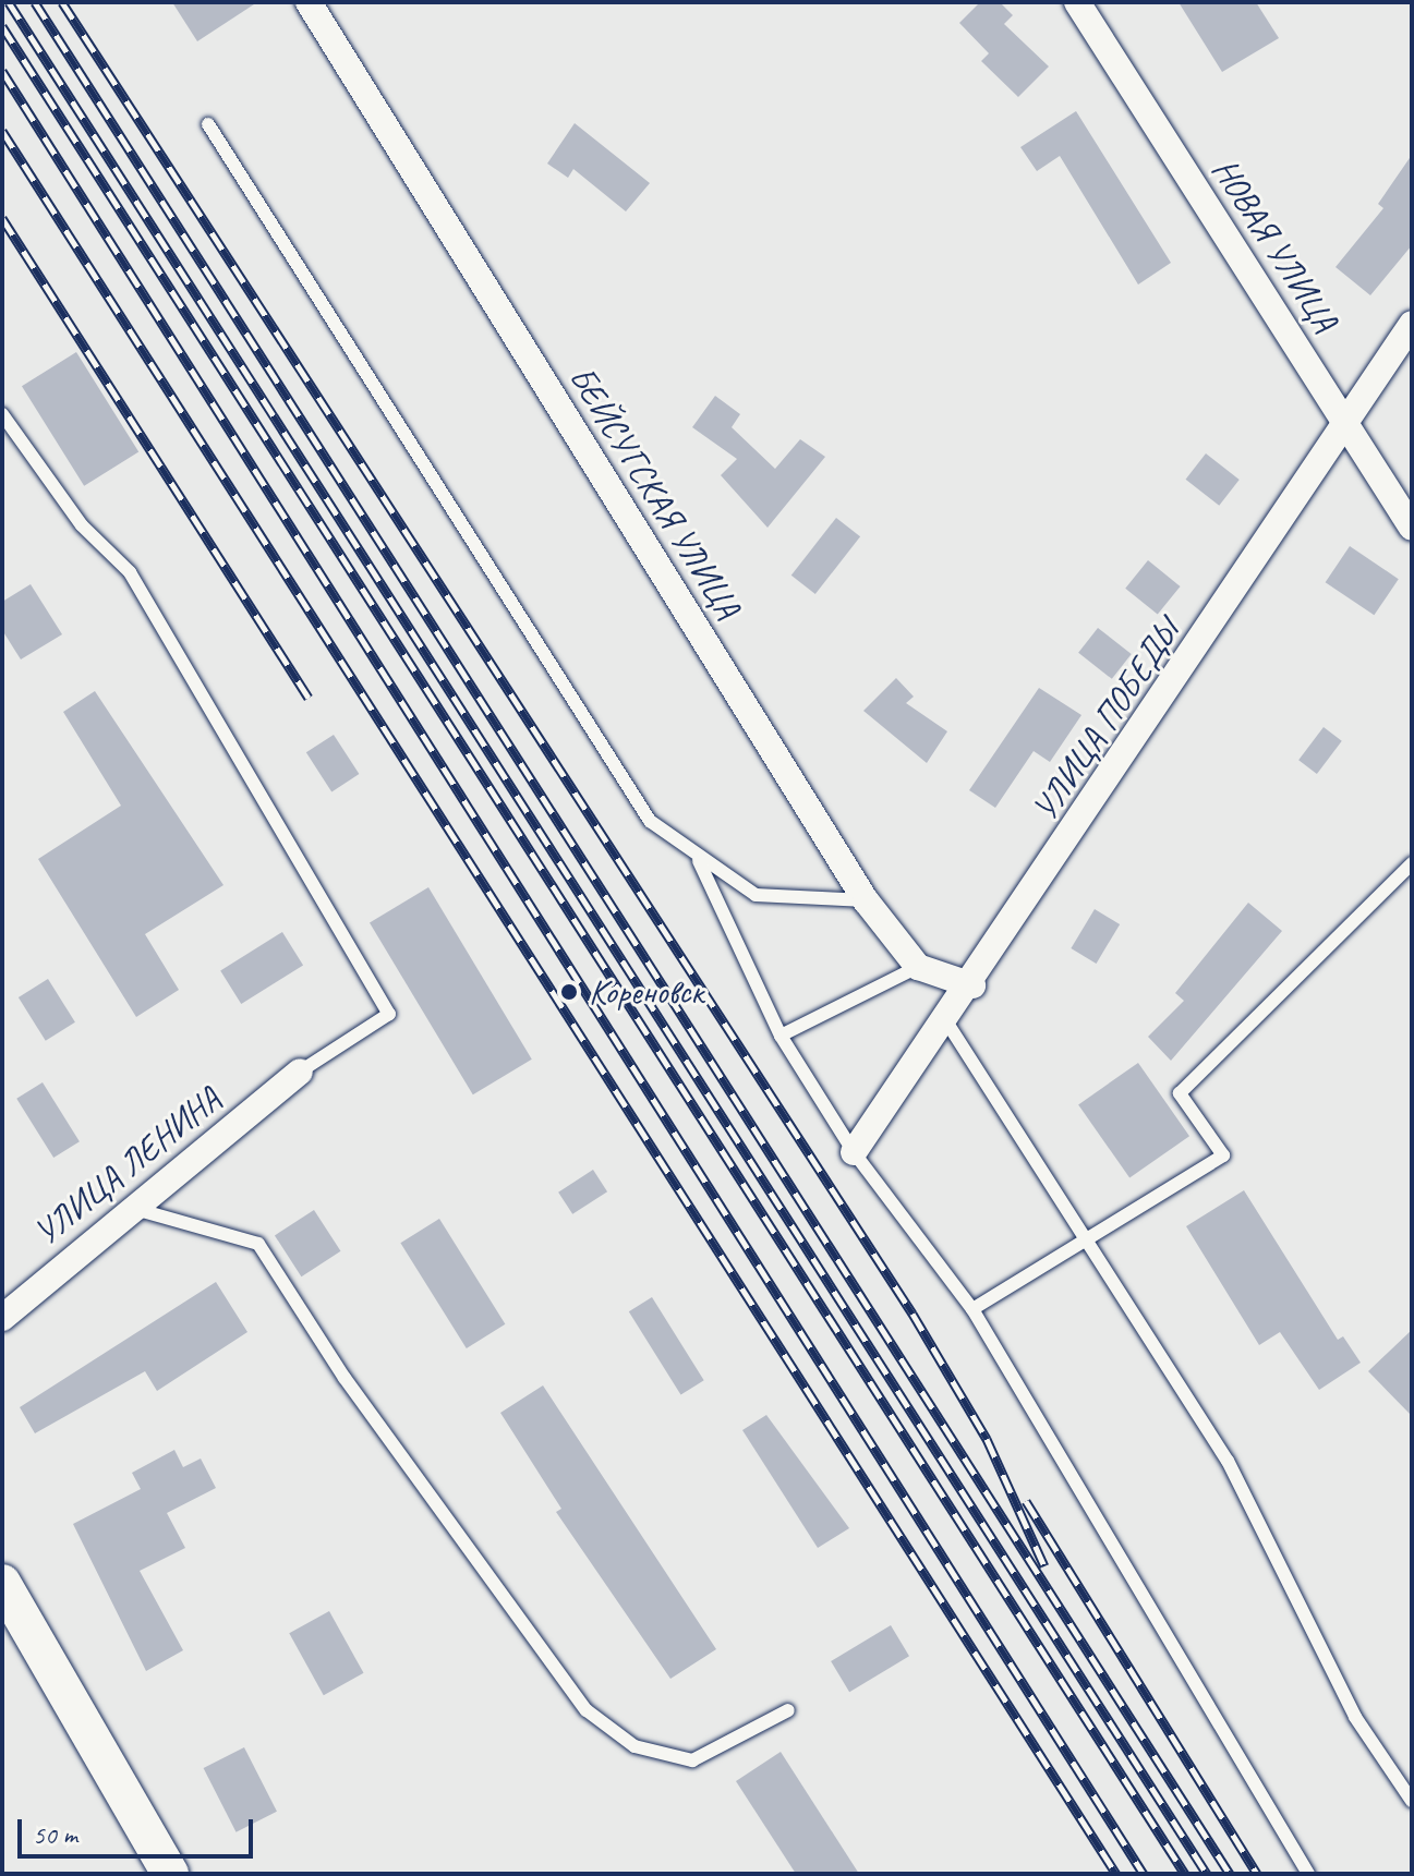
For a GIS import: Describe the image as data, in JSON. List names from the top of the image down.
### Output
{
  "streets": {
    "street": [
      "НОВАЯ УЛИЦА",
      "БЕЙСУГСКАЯ УЛИЦА",
      "УЛИЦА ПОБЕДЫ",
      "УЛИЦА ЛЕНИНА"
    ]
  },
  "crossings": [
    ["НОВАЯ УЛИЦА", "УЛИЦА ПОБЕДЫ"]
  ],
  "places": ["Кореновск"],
  "scale_bar": "50 m"
}
